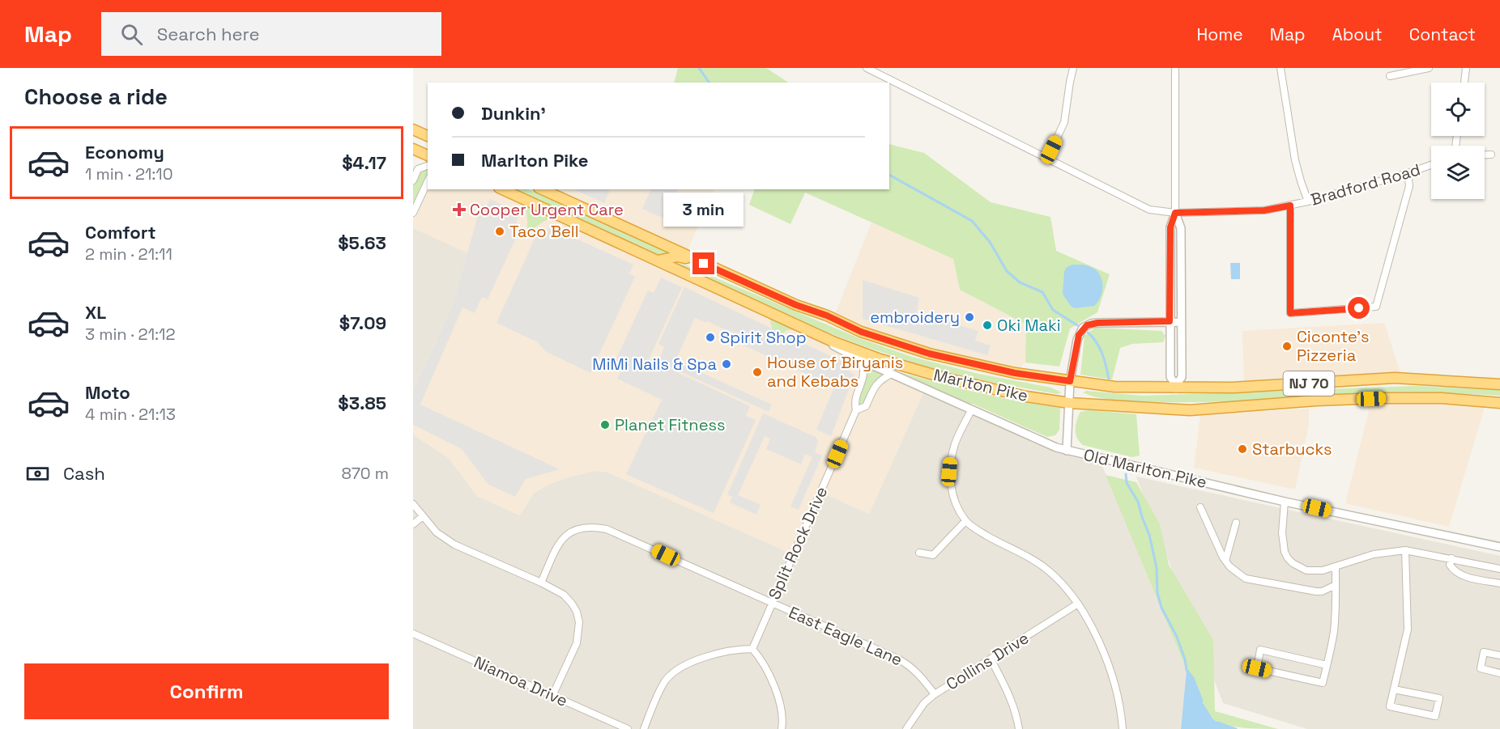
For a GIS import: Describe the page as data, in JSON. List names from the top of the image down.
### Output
{
  "streets": {
    "highway": ["NJ 70", "Marlton Pike"],
    "street": [
      "Bradford Road",
      "Old Marlton Pike",
      "Split Rock Drive",
      "East Eagle Lane",
      "Collins Drive",
      "Niamoa Drive"
    ]
  },
  "crossings": [
    ["Marlton Pike", "Old Marlton Pike"],
    ["Old Marlton Pike", "Split Rock Drive"],
    ["Split Rock Drive", "East Eagle Lane"],
    ["East Eagle Lane", "Collins Drive"]
  ],
  "places": {
    "health": ["Cooper Urgent Care"],
    "other": [
      "Taco Bell",
      "embroidery",
      "Oki Maki",
      "Spirit Shop",
      "Ciconte's Pizzeria",
      "MiMi Nails & Spa",
      "House of Biryanis and Kebabs",
      "Planet Fitness",
      "Starbucks"
    ]
  },
  "page": {
    "header": "Map",
    "search": "Search here",
    "nav": [
      "Home",
      "Map",
      "About",
      "Contact"
    ],
    "heading": "Choose a ride",
    "banner": ["Dunkin'", "Marlton Pike"],
    "list": [
      {
        "name": "Economy",
        "note": "1 min · 21:10",
        "value": "$4.17"
      },
      {
        "name": "Comfort",
        "note": "2 min · 21:11",
        "value": "$5.63"
      },
      {
        "name": "XL",
        "note": "3 min · 21:12",
        "value": "$7.09"
      },
      {
        "name": "Moto",
        "note": "4 min · 21:13",
        "value": "$3.85"
      }
    ],
    "bubble": "3 min",
    "pay": ["Cash", "870 m"],
    "buttons": "Confirm"
  }
}
